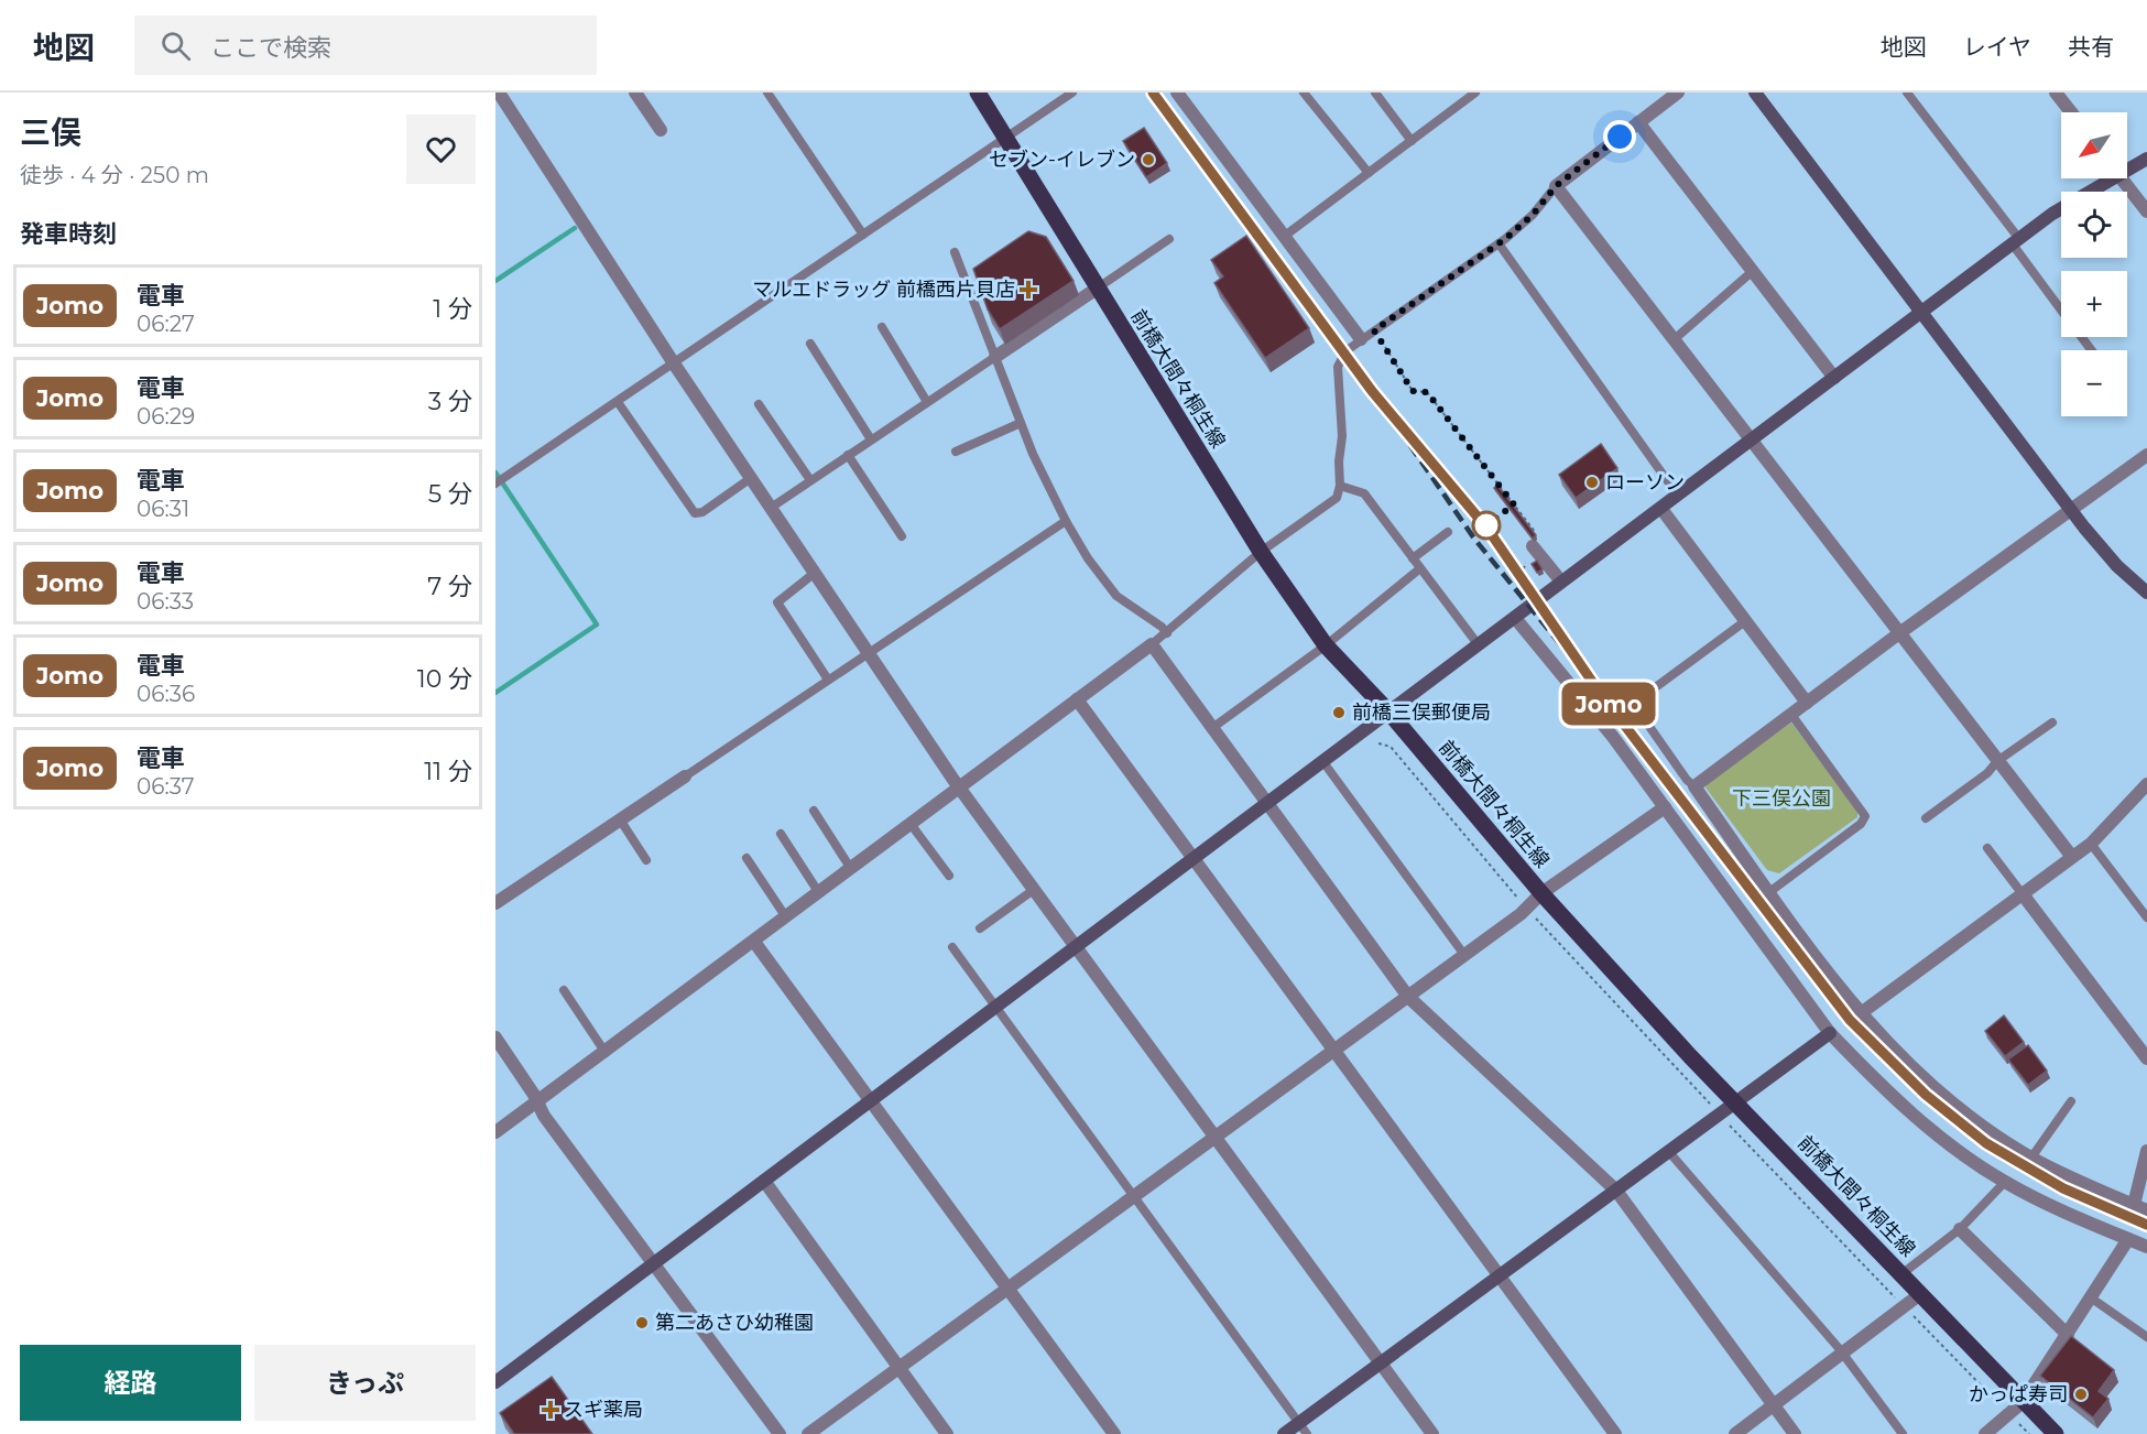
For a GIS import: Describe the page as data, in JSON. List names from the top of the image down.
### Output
{
  "streets": {
    "main road": ["前橋大間々桐生線"]
  },
  "parks": ["下三俣公園"],
  "places": {
    "other": [
      "セブン-イレブン",
      "ローソン",
      "前橋三俣郵便局",
      "第二あさひ幼稚園",
      "かっぱ寿司"
    ],
    "health": ["マルエドラッグ 前橋西片貝店", "スギ薬局"]
  },
  "north": "bottom left",
  "page": {
    "header": "地図",
    "search": "ここで検索",
    "nav": ["地図", "レイヤ", "共有"],
    "heading": [
      ["三俣", "徒歩 · 4 分 · 250 m"],
      "発車時刻"
    ],
    "on_map": "Jomo",
    "map_buttons": ["+", "−"],
    "list": [
      {
        "mark": "Jomo",
        "name": "電車",
        "note": "06:27",
        "value": "1 分"
      },
      {
        "mark": "Jomo",
        "name": "電車",
        "note": "06:29",
        "value": "3 分"
      },
      {
        "mark": "Jomo",
        "name": "電車",
        "note": "06:31",
        "value": "5 分"
      },
      {
        "mark": "Jomo",
        "name": "電車",
        "note": "06:33",
        "value": "7 分"
      },
      {
        "mark": "Jomo",
        "name": "電車",
        "note": "06:36",
        "value": "10 分"
      },
      {
        "mark": "Jomo",
        "name": "電車",
        "note": "06:37",
        "value": "11 分"
      }
    ],
    "buttons": ["経路", "きっぷ"]
  }
}
